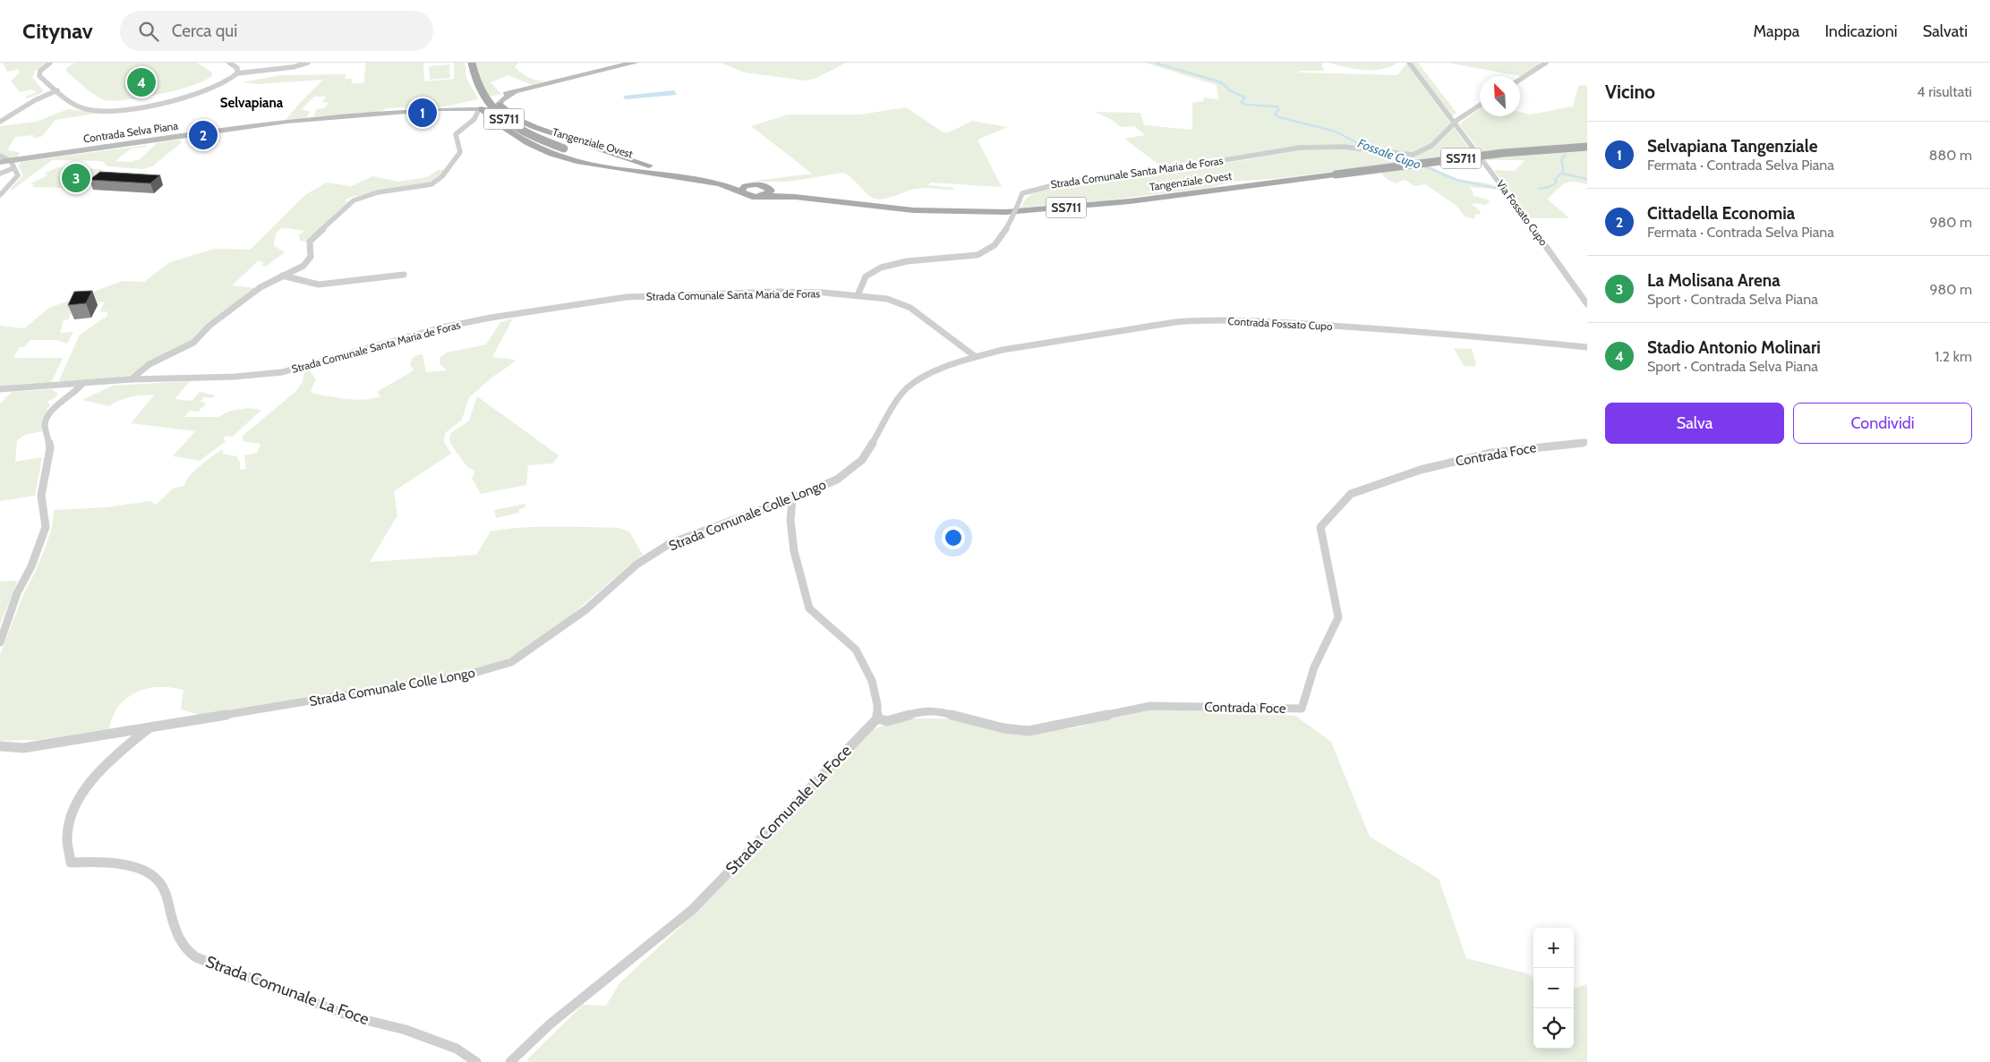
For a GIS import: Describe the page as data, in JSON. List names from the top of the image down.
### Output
{
  "streets": {
    "main road": ["SS711", "Tangenziale Ovest"],
    "street": [
      "Contrada Selva Piana",
      "Strada Comunale Santa Maria de Foras",
      "Via Fossato Cupo",
      "Contrada Fossato Cupo",
      "Contrada Foce",
      "Strada Comunale Colle Longo",
      "Strada Comunale La Foce"
    ]
  },
  "crossings": [
    ["Strada Comunale Santa Maria de Foras", "Via Fossato Cupo"],
    ["Strada Comunale Santa Maria de Foras", "Contrada Fossato Cupo"],
    ["Strada Comunale Santa Maria de Foras", "Strada Comunale Colle Longo"],
    ["Contrada Fossato Cupo", "Strada Comunale Colle Longo"],
    ["Contrada Foce", "Strada Comunale La Foce"],
    ["Strada Comunale Colle Longo", "Strada Comunale La Foce"]
  ],
  "districts": ["Selvapiana"],
  "water": ["Fossale Cupo"],
  "north": "top left",
  "page": {
    "header": "Citynav",
    "search": "Cerca qui",
    "nav": ["Mappa", "Indicazioni", "Salvati"],
    "heading": ["Vicino", "4 risultati"],
    "pins": [
      "4",
      "1",
      "2",
      "3"
    ],
    "list": [
      {
        "mark": "1",
        "name": "Selvapiana Tangenziale",
        "note": "Fermata · Contrada Selva Piana",
        "value": "880 m"
      },
      {
        "mark": "2",
        "name": "Cittadella Economia",
        "note": "Fermata · Contrada Selva Piana",
        "value": "980 m"
      },
      {
        "mark": "3",
        "name": "La Molisana Arena",
        "note": "Sport · Contrada Selva Piana",
        "value": "980 m"
      },
      {
        "mark": "4",
        "name": "Stadio Antonio Molinari",
        "note": "Sport · Contrada Selva Piana",
        "value": "1.2 km"
      }
    ],
    "buttons": ["Salva", "Condividi"],
    "map_buttons": ["+", "−"]
  }
}
